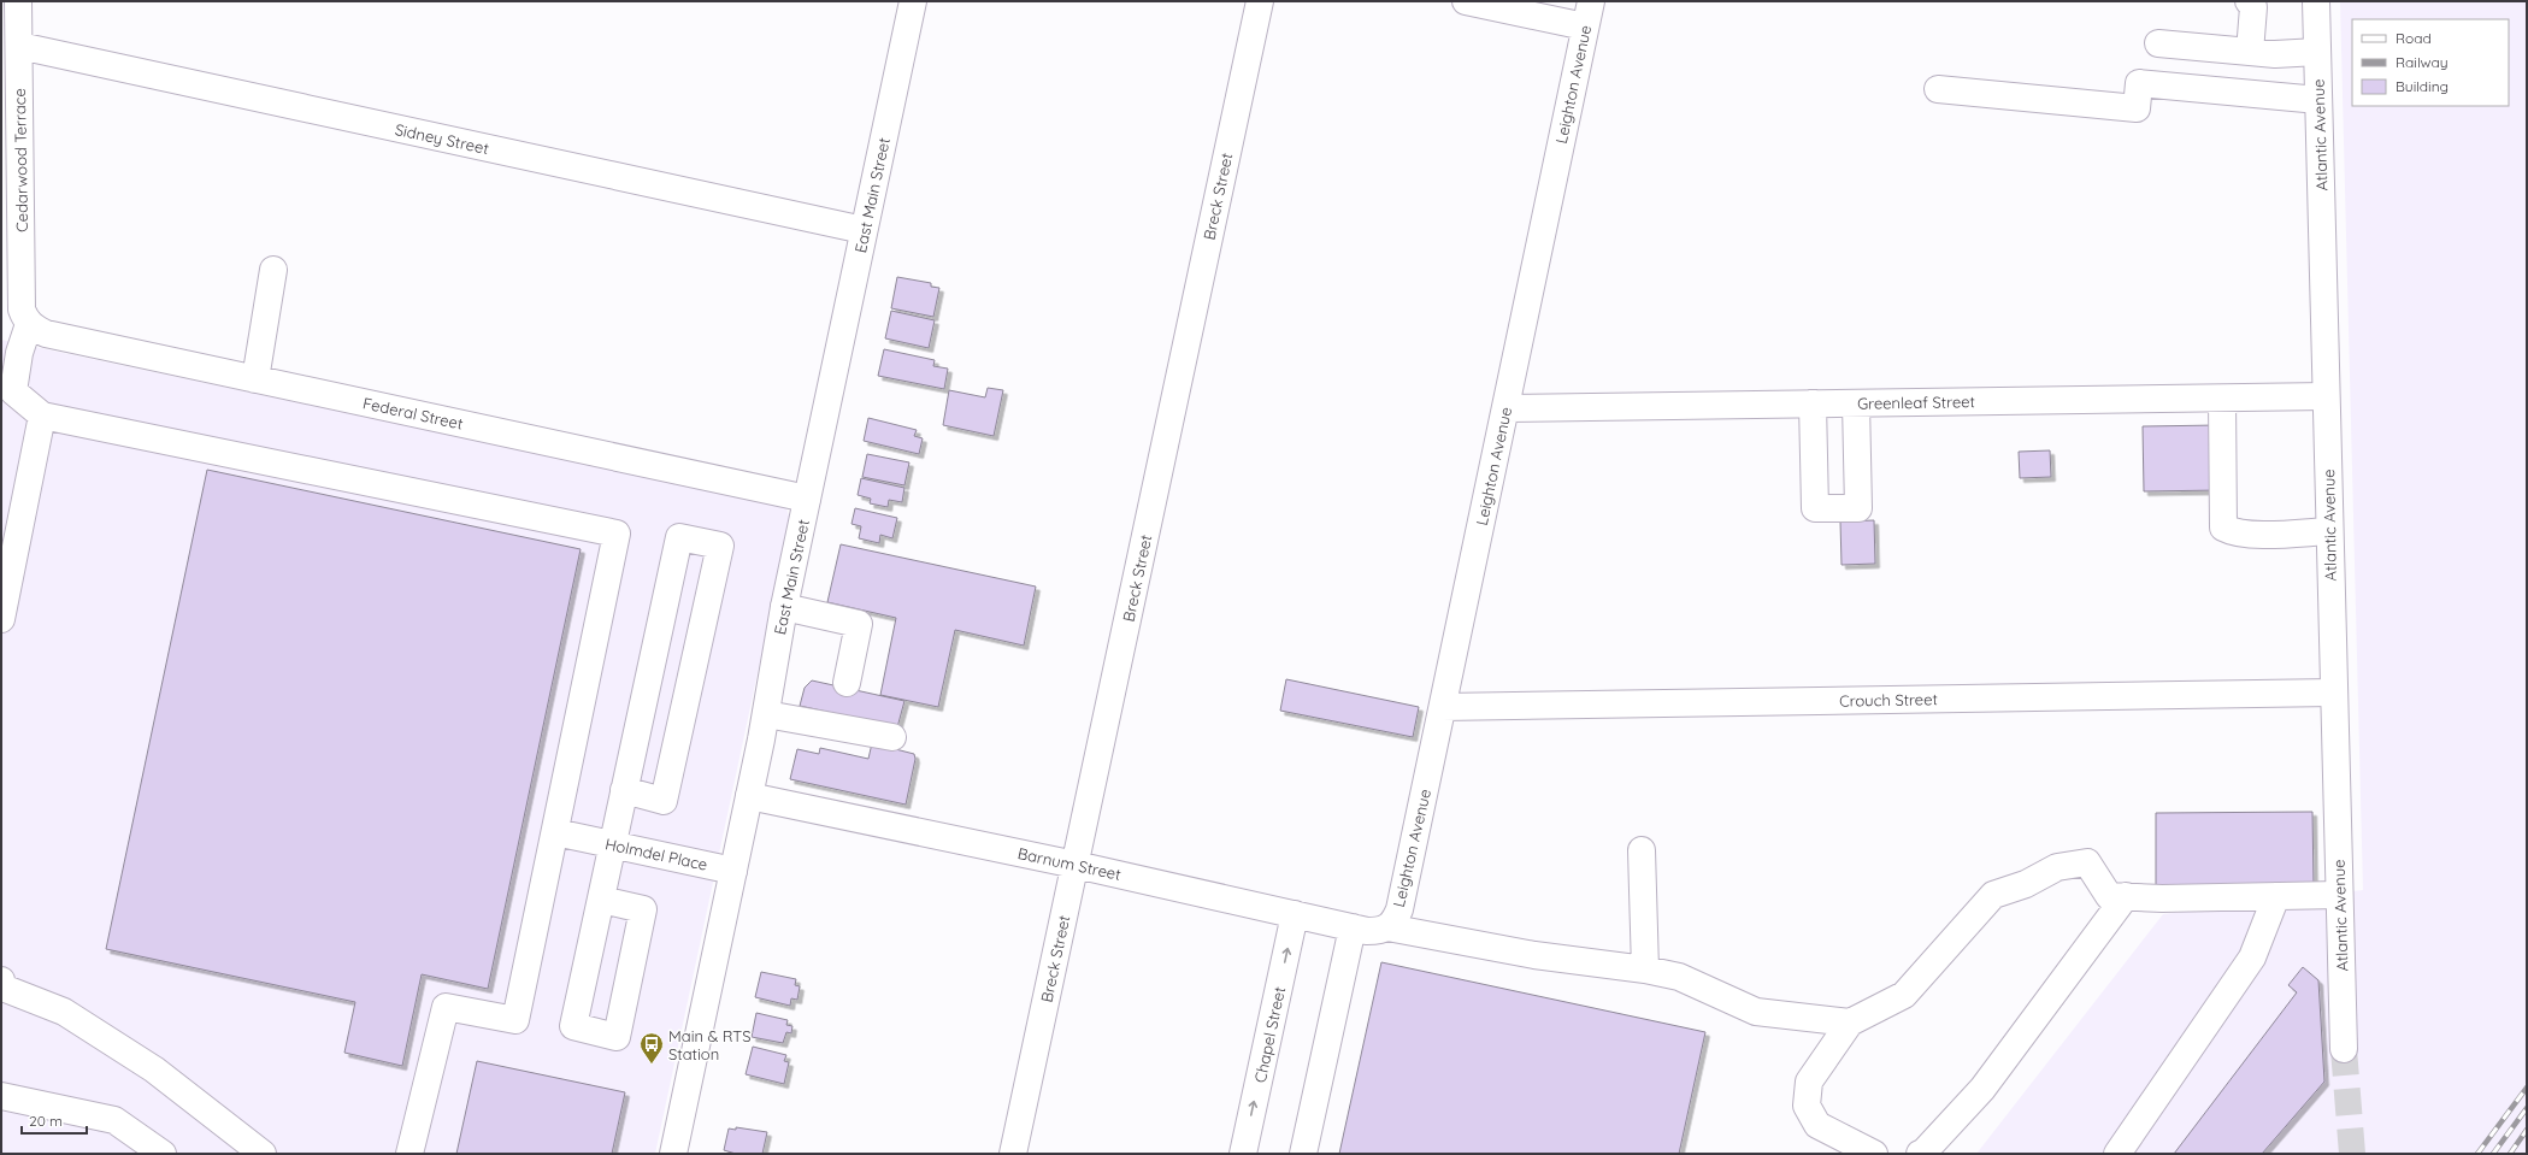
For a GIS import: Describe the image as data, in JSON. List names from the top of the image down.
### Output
{
  "streets": {
    "street": [
      "Leighton Avenue",
      "Atlantic Avenue",
      "Sidney Street",
      "Cedarwood Terrace",
      "East Main Street",
      "Breck Street",
      "Greenleaf Street",
      "Federal Street",
      "Crouch Street",
      "Holmdel Place",
      "Barnum Street",
      "Chapel Street"
    ]
  },
  "crossings": [
    ["Leighton Avenue", "Greenleaf Street"],
    ["Leighton Avenue", "Crouch Street"],
    ["Leighton Avenue", "Barnum Street"],
    ["Atlantic Avenue", "Greenleaf Street"],
    ["Atlantic Avenue", "Crouch Street"],
    ["Sidney Street", "Cedarwood Terrace"],
    ["Sidney Street", "East Main Street"],
    ["Cedarwood Terrace", "Federal Street"],
    ["East Main Street", "Federal Street"],
    ["East Main Street", "Holmdel Place"],
    ["East Main Street", "Barnum Street"],
    ["Breck Street", "Barnum Street"],
    ["Barnum Street", "Chapel Street"]
  ],
  "places": {
    "bus stop": ["Main & RTS Station"]
  },
  "legend": ["Road", "Railway", "Building"],
  "scale_bar": "20 m"
}
